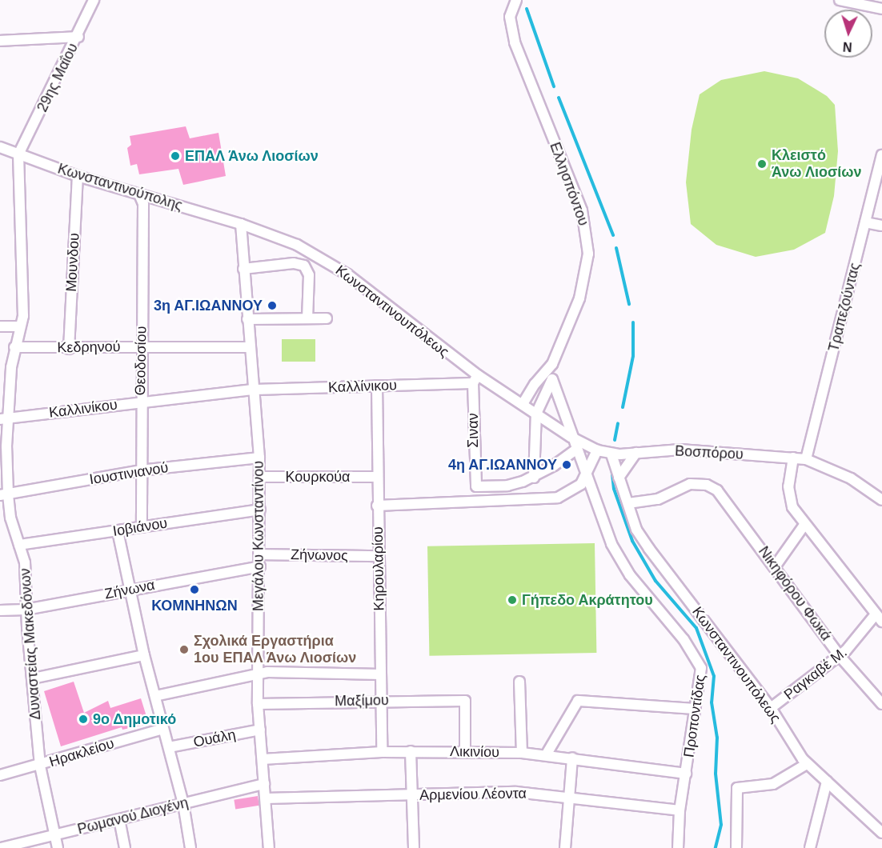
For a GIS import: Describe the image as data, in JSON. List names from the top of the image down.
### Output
{
  "streets": {
    "street": [
      "29ης Μαΐου",
      "Ελλησπόντου",
      "Κωνσταντινούπολης",
      "Μουνδου",
      "Τραπεζούντας",
      "Κωνσταντινουπόλεως",
      "Κεδρηνού",
      "Θεοδοσίου",
      "Καλλίνικου",
      "Καλλινίκου",
      "Σιναν",
      "Βοσπόρου",
      "Ιουστινιανού",
      "Κουρκούα",
      "Ιοβιάνου",
      "Μεγάλου Κωνσταντίνου",
      "Ζήνωνος",
      "Κηρουλαρίου",
      "Ζήνωνα",
      "Νικηφόρου Φωκά",
      "Δυναστείας Μακεδόνων",
      "Ραγκαβέ Μ.",
      "Μαξίμου",
      "Προποντίδας",
      "Ουάλη",
      "Λικινίου",
      "Ηρακλείου",
      "Αρμενίου Λέοντα",
      "Ρωμανού Διογένη"
    ]
  },
  "crossings": [
    ["29ης Μαΐου", "Κωνσταντινούπολης"],
    ["29ης Μαΐου", "Δυναστείας Μακεδόνων"],
    ["Ελλησπόντου", "Κωνσταντινουπόλεως"],
    ["Ελλησπόντου", "Βοσπόρου"],
    ["Ελλησπόντου", "Προποντίδας"],
    ["Κωνσταντινούπολης", "Μουνδου"],
    ["Κωνσταντινούπολης", "Κωνσταντινουπόλεως"],
    ["Κωνσταντινούπολης", "Θεοδοσίου"],
    ["Κωνσταντινούπολης", "Μεγάλου Κωνσταντίνου"],
    ["Κωνσταντινούπολης", "Δυναστείας Μακεδόνων"],
    ["Μουνδου", "Κεδρηνού"],
    ["Τραπεζούντας", "Βοσπόρου"],
    ["Κωνσταντινουπόλεως", "Καλλίνικου"],
    ["Κωνσταντινουπόλεως", "Σιναν"],
    ["Κωνσταντινουπόλεως", "Βοσπόρου"],
    ["Κωνσταντινουπόλεως", "Μεγάλου Κωνσταντίνου"],
    ["Κωνσταντινουπόλεως", "Νικηφόρου Φωκά"],
    ["Κωνσταντινουπόλεως", "Ραγκαβέ Μ."],
    ["Κεδρηνού", "Θεοδοσίου"],
    ["Κεδρηνού", "Μεγάλου Κωνσταντίνου"],
    ["Κεδρηνού", "Δυναστείας Μακεδόνων"],
    ["Θεοδοσίου", "Καλλινίκου"],
    ["Θεοδοσίου", "Ιουστινιανού"],
    ["Θεοδοσίου", "Ιοβιάνου"],
    ["Καλλίνικου", "Καλλινίκου"],
    ["Καλλίνικου", "Σιναν"],
    ["Καλλίνικου", "Μεγάλου Κωνσταντίνου"],
    ["Καλλίνικου", "Κηρουλαρίου"],
    ["Καλλινίκου", "Μεγάλου Κωνσταντίνου"],
    ["Καλλινίκου", "Δυναστείας Μακεδόνων"],
    ["Βοσπόρου", "Προποντίδας"],
    ["Ιουστινιανού", "Μεγάλου Κωνσταντίνου"],
    ["Ιουστινιανού", "Δυναστείας Μακεδόνων"],
    ["Κουρκούα", "Μεγάλου Κωνσταντίνου"],
    ["Κουρκούα", "Κηρουλαρίου"],
    ["Ιοβιάνου", "Μεγάλου Κωνσταντίνου"],
    ["Ιοβιάνου", "Δυναστείας Μακεδόνων"],
    ["Μεγάλου Κωνσταντίνου", "Ζήνωνος"],
    ["Μεγάλου Κωνσταντίνου", "Ζήνωνα"],
    ["Μεγάλου Κωνσταντίνου", "Μαξίμου"],
    ["Μεγάλου Κωνσταντίνου", "Ουάλη"],
    ["Μεγάλου Κωνσταντίνου", "Λικινίου"],
    ["Μεγάλου Κωνσταντίνου", "Αρμενίου Λέοντα"],
    ["Μεγάλου Κωνσταντίνου", "Ρωμανού Διογένη"],
    ["Ζήνωνος", "Κηρουλαρίου"],
    ["Κηρουλαρίου", "Μαξίμου"],
    ["Κηρουλαρίου", "Λικινίου"],
    ["Ζήνωνα", "Δυναστείας Μακεδόνων"],
    ["Νικηφόρου Φωκά", "Ραγκαβέ Μ."],
    ["Δυναστείας Μακεδόνων", "Ηρακλείου"],
    ["Δυναστείας Μακεδόνων", "Ρωμανού Διογένη"],
    ["Μαξίμου", "Λικινίου"],
    ["Προποντίδας", "Λικινίου"],
    ["Προποντίδας", "Αρμενίου Λέοντα"]
  ],
  "places": [
    "ΕΠΑΛ Άνω Λιοσίων",
    "Κλειστό Άνω Λιοσίων",
    "3η ΑΓ.ΙΩΑΝΝΟΥ",
    "4η ΑΓ.ΙΩΑΝΝΟΥ",
    "ΚΟΜΝΗΝΩΝ",
    "Γήπεδο Ακράτητου",
    "Σχολικά Εργαστήρια 1ου ΕΠΑΛ Άνω Λιοσίων",
    "9ο Δημοτικό"
  ],
  "north": "bottom"
}
